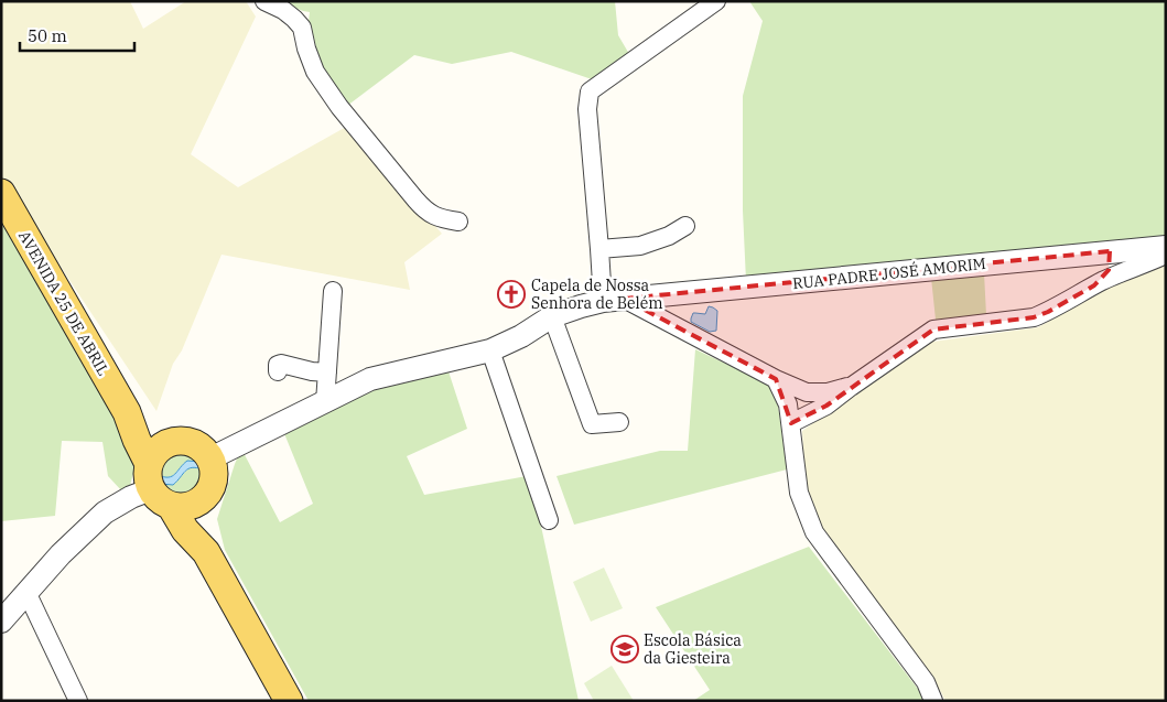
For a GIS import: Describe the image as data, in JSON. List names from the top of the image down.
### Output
{
  "streets": {
    "main road": ["AVENIDA 25 DE ABRIL"],
    "street": ["RUA PADRE JOSÉ AMORIM"]
  },
  "crossings": [
    ["RUA PADRE JOSÉ AMORIM", "AVENIDA 25 DE ABRIL"]
  ],
  "places": {
    "church": ["Capela de Nossa Senhora de Belém"],
    "school or university": ["Escola Básica da Giesteira"]
  },
  "scale_bar": "50 m"
}
